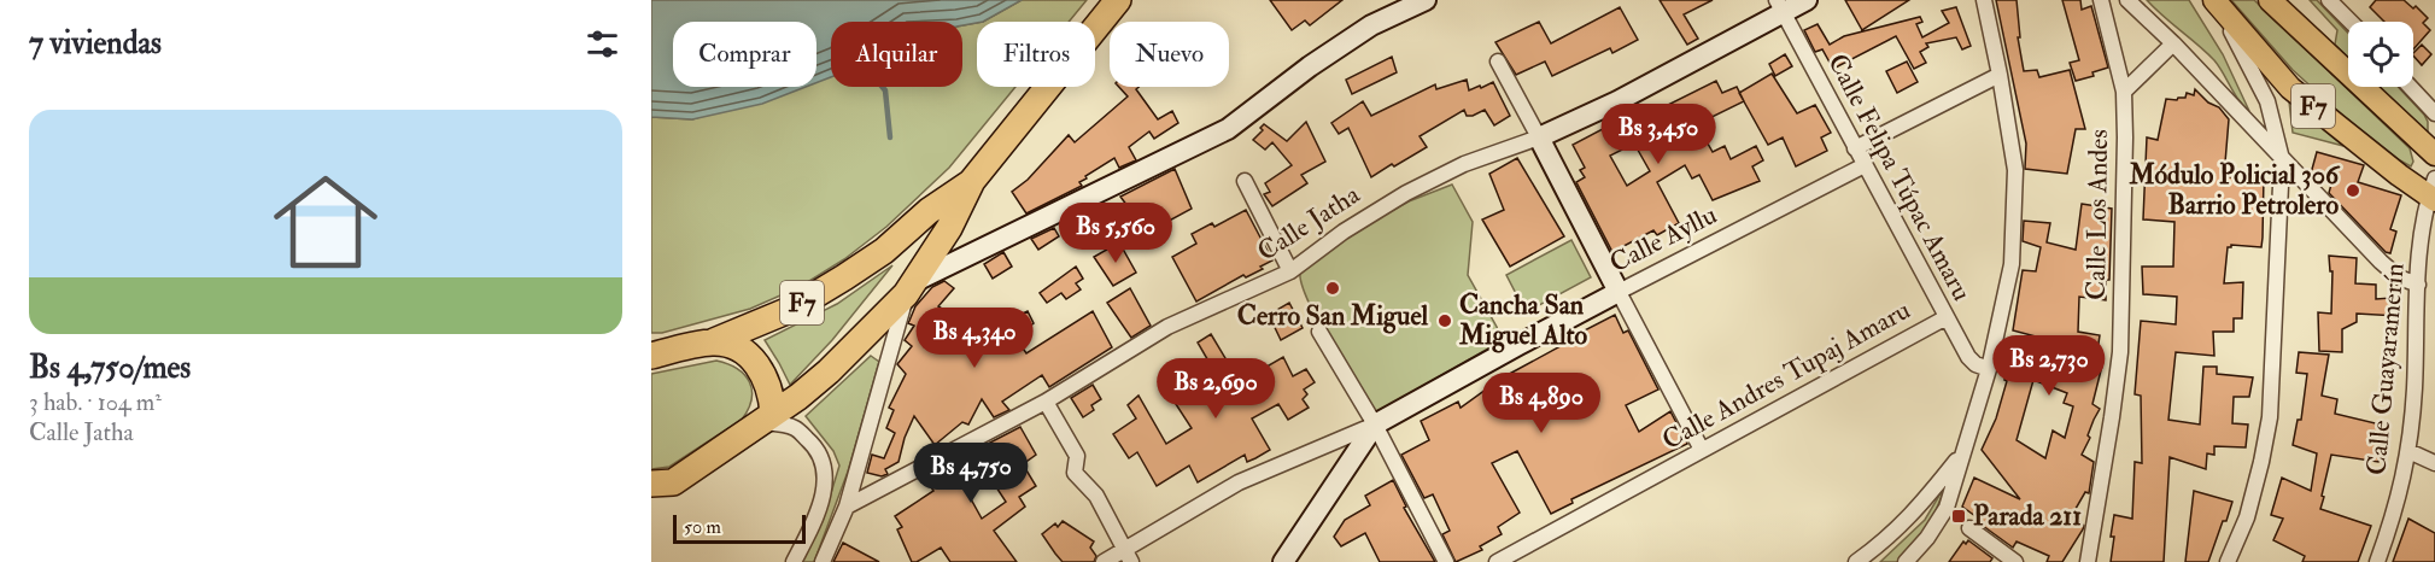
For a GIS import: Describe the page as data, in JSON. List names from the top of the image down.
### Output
{
  "streets": {
    "highway": ["F7"],
    "street": [
      "Calle Felipa Túpac Amaru",
      "Calle Los Andes",
      "Calle Jatha",
      "Calle Ayllu",
      "Calle Guayaramerín",
      "Calle Andres Tupaj Amaru"
    ]
  },
  "crossings": [
    ["F7", "Calle Guayaramerín"],
    ["Calle Felipa Túpac Amaru", "Calle Jatha"],
    ["Calle Felipa Túpac Amaru", "Calle Ayllu"],
    ["Calle Felipa Túpac Amaru", "Calle Andres Tupaj Amaru"]
  ],
  "places": {
    "other": ["Módulo Policial 306 Barrio Petrolero", "Cerro San Miguel", "Cancha San Miguel Alto"],
    "transit": ["Parada 211"]
  },
  "scale_bar": "50 m",
  "page": {
    "heading": "7 viviendas",
    "chip": [
      "Comprar",
      "Alquilar",
      "Filtros",
      "Nuevo"
    ],
    "list": [
      {
        "name": "Bs 4,750/mes",
        "note": "3 hab. · 104 m² · Calle Jatha"
      }
    ],
    "price": [
      "Bs 3,450",
      "Bs 5,560",
      "Bs 4,340",
      "Bs 2,730",
      "Bs 2,690",
      "Bs 4,890",
      "Bs 4,750"
    ],
    "scale": "50 m"
  }
}
